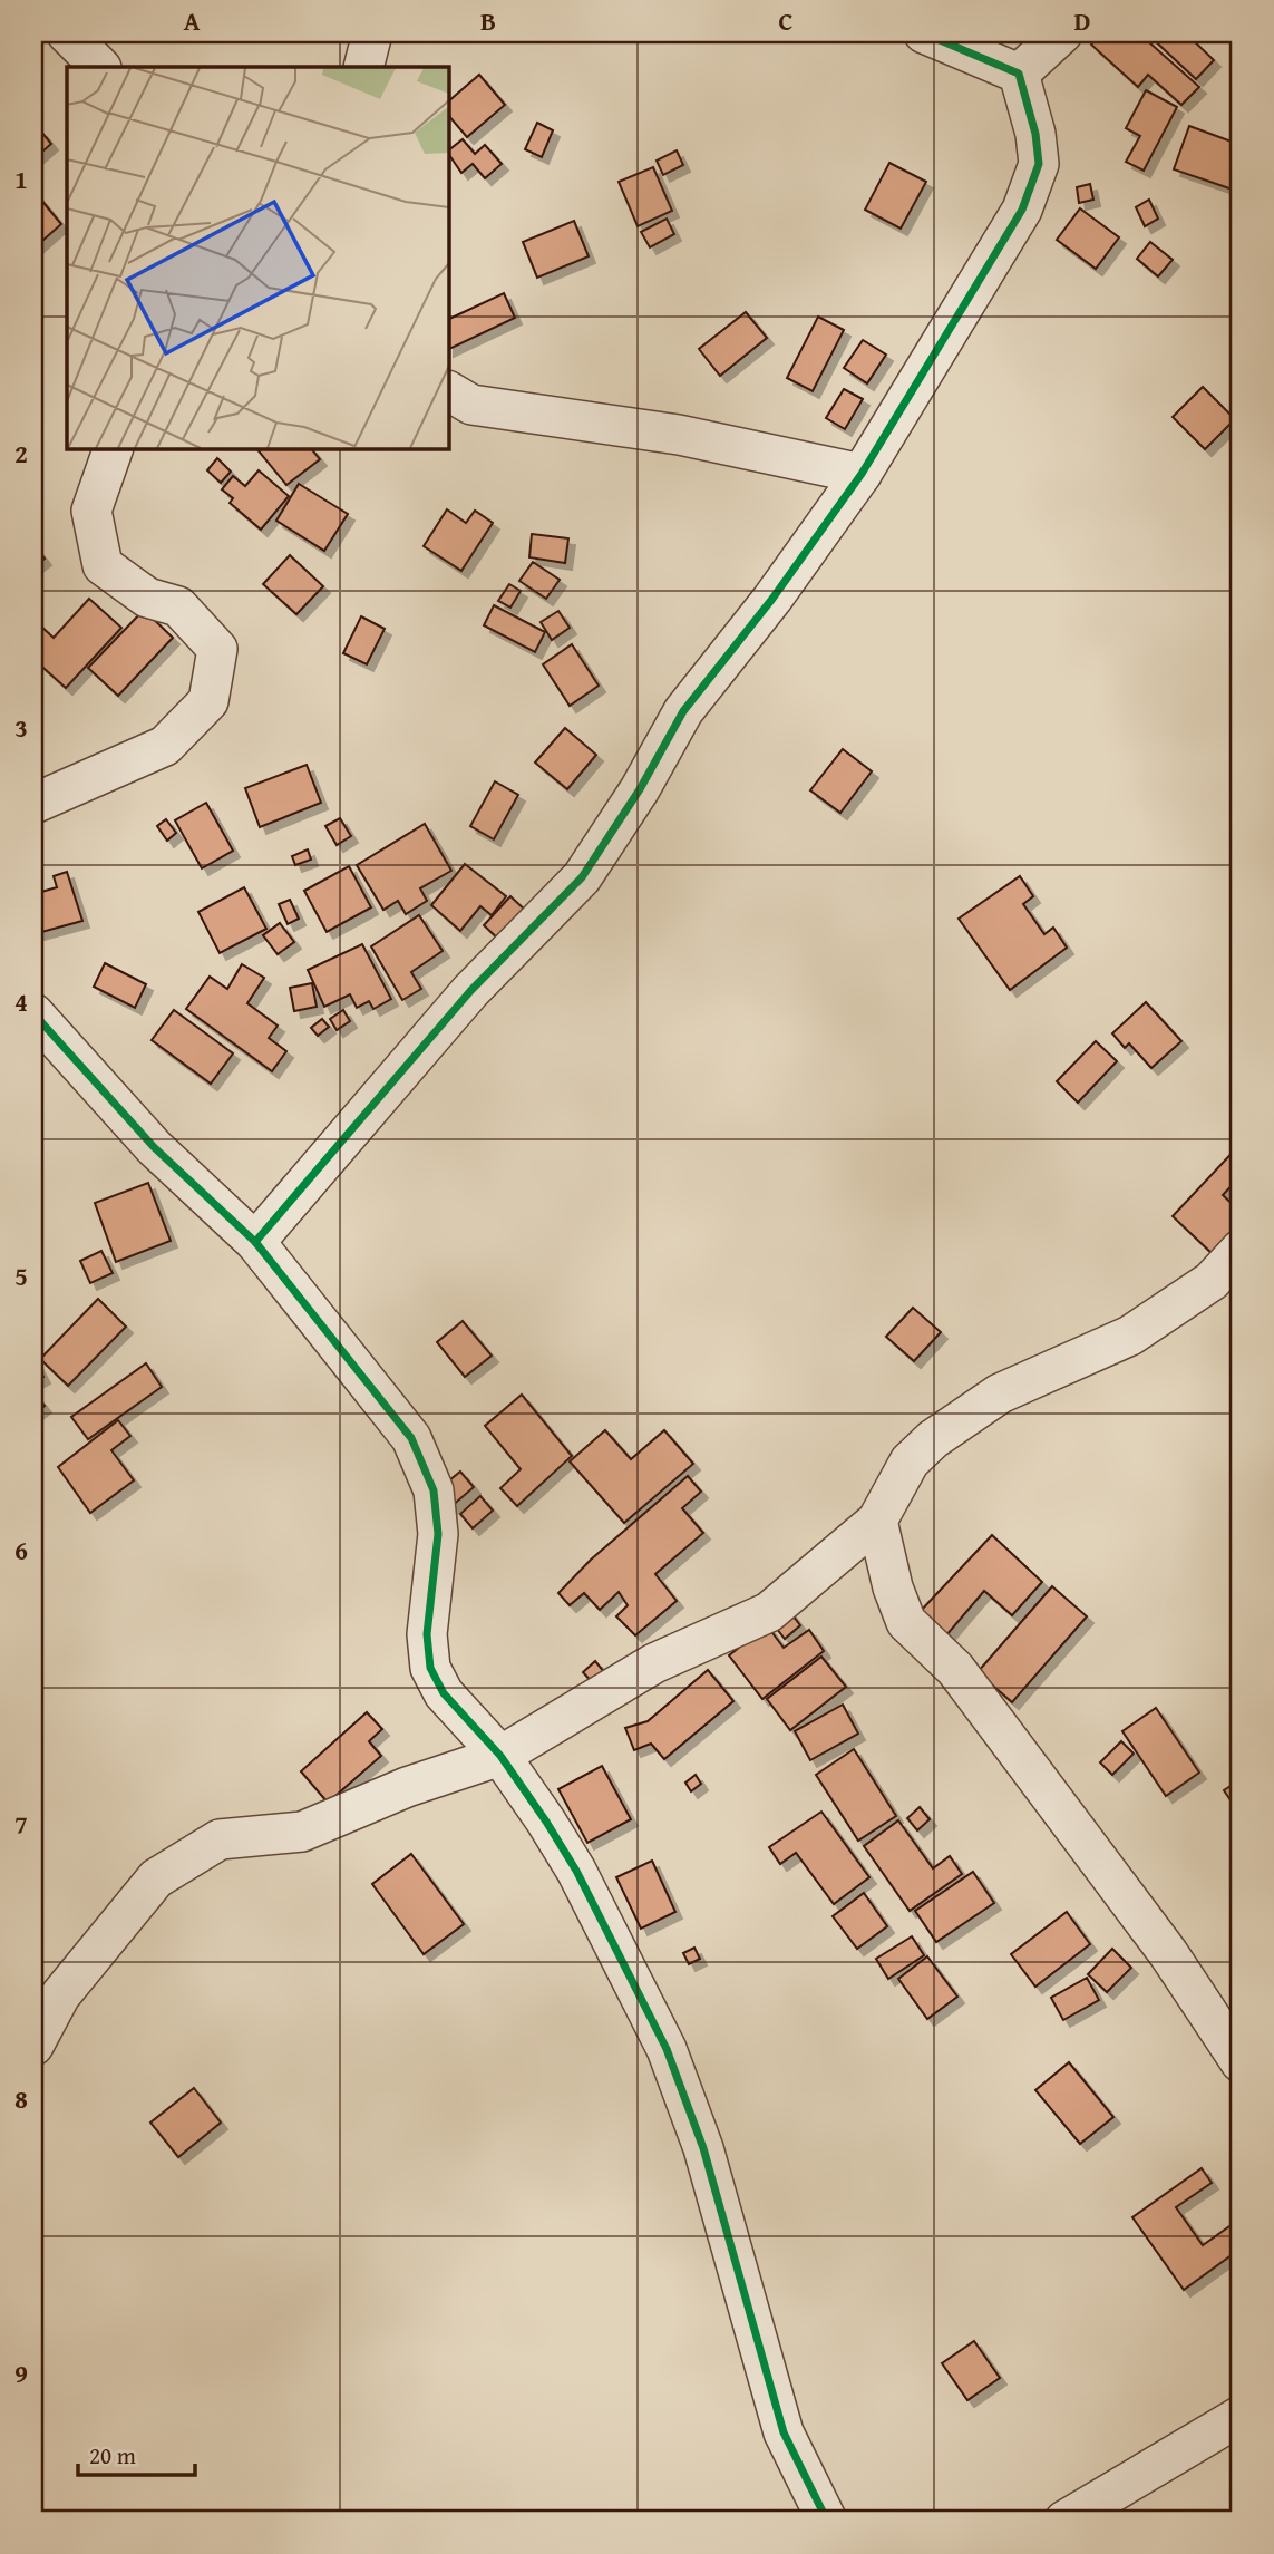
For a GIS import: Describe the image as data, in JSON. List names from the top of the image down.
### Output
{
  "scale_bar": "20 m",
  "grid": {
    "columns": [
      "A",
      "B",
      "C",
      "D"
    ],
    "rows": [
      "1",
      "2",
      "3",
      "4",
      "5",
      "6",
      "7",
      "8",
      "9"
    ]
  }
}
